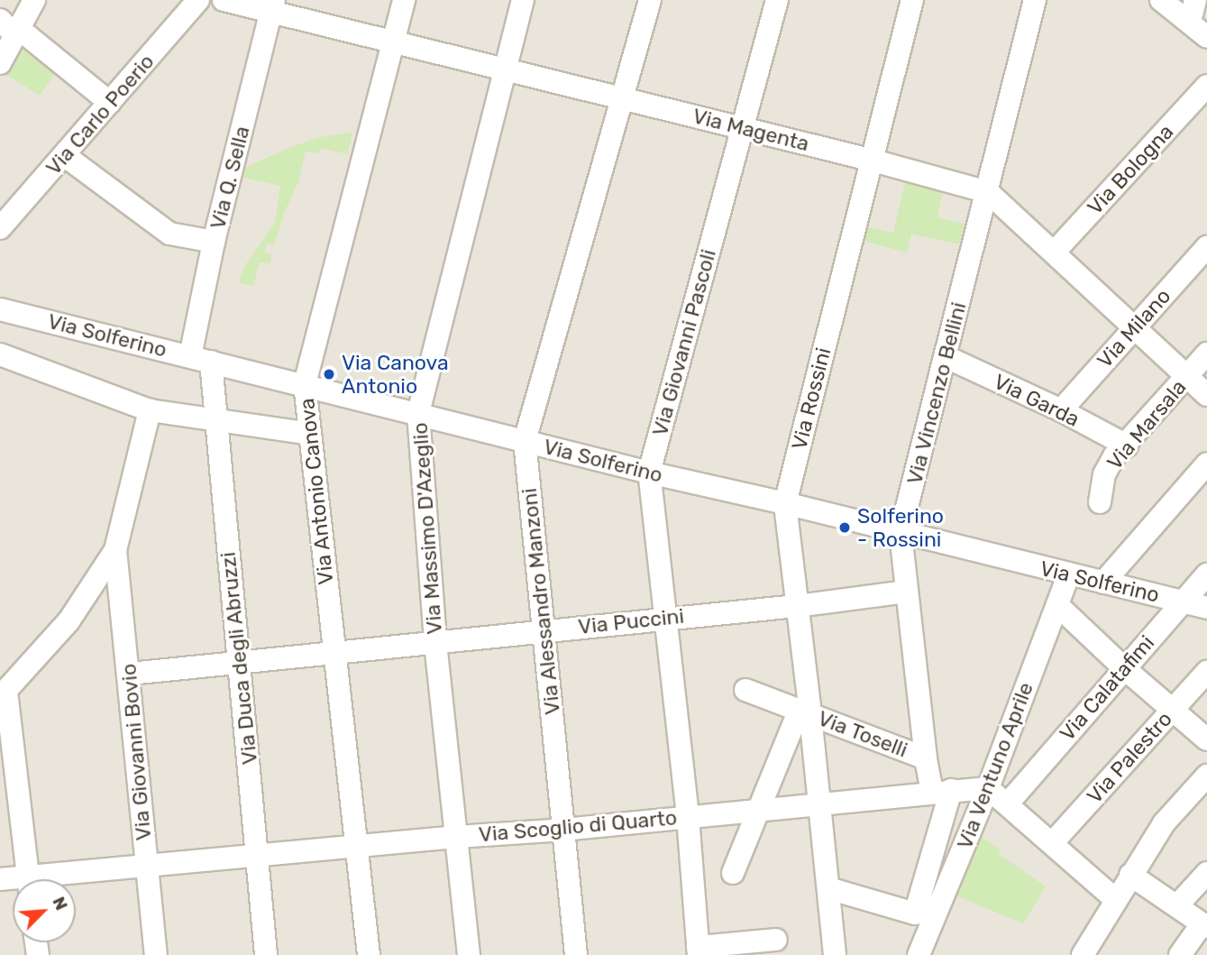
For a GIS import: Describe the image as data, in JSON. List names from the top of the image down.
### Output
{
  "streets": {
    "street": [
      "Via Carlo Poerio",
      "Via Magenta",
      "Via Bologna",
      "Via Q. Sella",
      "Via Milano",
      "Via Solferino",
      "Via Giovanni Pascoli",
      "Via Vincenzo Bellini",
      "Via Rossini",
      "Via Garda",
      "Via Marsala",
      "Via Antonio Canova",
      "Via Massimo D'Azeglio",
      "Via Alessandro Manzoni",
      "Via Puccini",
      "Via Duca degli Abruzzi",
      "Via Calatafimi",
      "Via Toselli",
      "Via Giovanni Bovio",
      "Via Palestro",
      "Via Ventuno Aprile",
      "Via Scoglio di Quarto"
    ]
  },
  "crossings": [
    ["Via Magenta", "Via Bologna"],
    ["Via Magenta", "Via Q. Sella"],
    ["Via Magenta", "Via Milano"],
    ["Via Magenta", "Via Giovanni Pascoli"],
    ["Via Magenta", "Via Vincenzo Bellini"],
    ["Via Magenta", "Via Rossini"],
    ["Via Magenta", "Via Marsala"],
    ["Via Magenta", "Via Antonio Canova"],
    ["Via Magenta", "Via Massimo D'Azeglio"],
    ["Via Magenta", "Via Alessandro Manzoni"],
    ["Via Q. Sella", "Via Solferino"],
    ["Via Q. Sella", "Via Duca degli Abruzzi"],
    ["Via Milano", "Via Garda"],
    ["Via Solferino", "Via Giovanni Pascoli"],
    ["Via Solferino", "Via Vincenzo Bellini"],
    ["Via Solferino", "Via Rossini"],
    ["Via Solferino", "Via Antonio Canova"],
    ["Via Solferino", "Via Massimo D'Azeglio"],
    ["Via Solferino", "Via Alessandro Manzoni"],
    ["Via Solferino", "Via Duca degli Abruzzi"],
    ["Via Solferino", "Via Calatafimi"],
    ["Via Solferino", "Via Ventuno Aprile"],
    ["Via Giovanni Pascoli", "Via Puccini"],
    ["Via Giovanni Pascoli", "Via Scoglio di Quarto"],
    ["Via Vincenzo Bellini", "Via Garda"],
    ["Via Vincenzo Bellini", "Via Puccini"],
    ["Via Vincenzo Bellini", "Via Toselli"],
    ["Via Vincenzo Bellini", "Via Scoglio di Quarto"],
    ["Via Rossini", "Via Puccini"],
    ["Via Rossini", "Via Toselli"],
    ["Via Rossini", "Via Scoglio di Quarto"],
    ["Via Garda", "Via Marsala"],
    ["Via Antonio Canova", "Via Puccini"],
    ["Via Antonio Canova", "Via Scoglio di Quarto"],
    ["Via Massimo D'Azeglio", "Via Puccini"],
    ["Via Massimo D'Azeglio", "Via Scoglio di Quarto"],
    ["Via Alessandro Manzoni", "Via Puccini"],
    ["Via Alessandro Manzoni", "Via Scoglio di Quarto"],
    ["Via Puccini", "Via Duca degli Abruzzi"],
    ["Via Puccini", "Via Giovanni Bovio"],
    ["Via Duca degli Abruzzi", "Via Scoglio di Quarto"],
    ["Via Toselli", "Via Scoglio di Quarto"],
    ["Via Giovanni Bovio", "Via Scoglio di Quarto"],
    ["Via Ventuno Aprile", "Via Scoglio di Quarto"]
  ],
  "places": ["Via Canova Antonio", "Solferino - Rossini"],
  "north": "top right"
}
